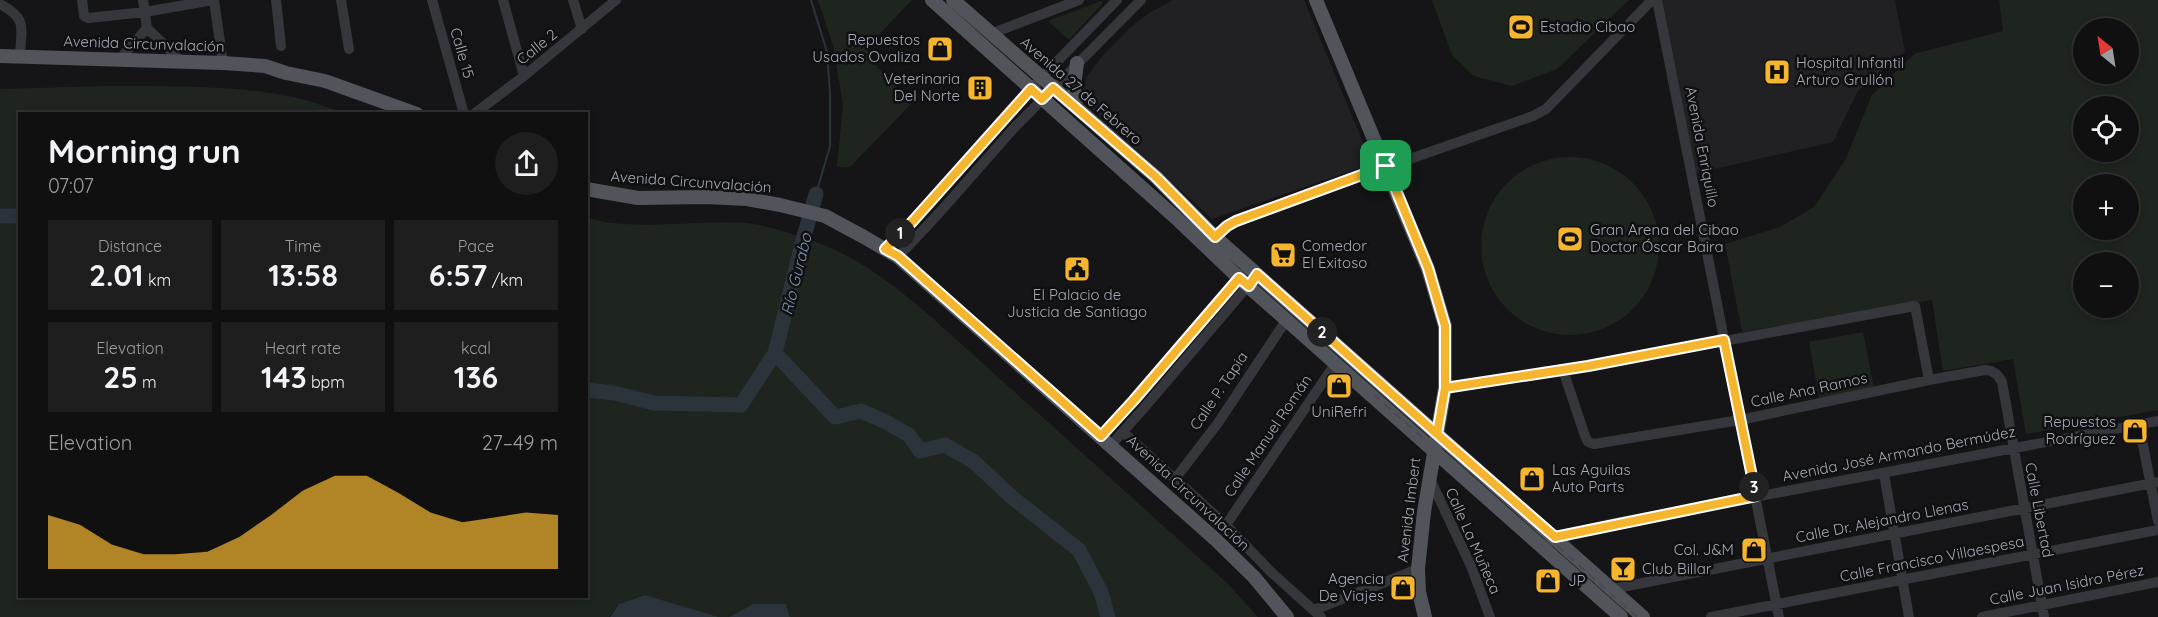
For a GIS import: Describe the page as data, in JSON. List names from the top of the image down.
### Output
{
  "streets": {
    "main road": ["Avenida Circunvalación", "Avenida 27 de Febrero", "Avenida Imbert"],
    "street": [
      "Calle 2",
      "Calle 15",
      "Avenida Enriquillo",
      "Calle Ana Ramos",
      "Calle P. Tapia",
      "Calle Manuel Román",
      "Avenida José Armando Bermúdez",
      "Calle Libertad",
      "Calle Dr. Alejandro Llenas",
      "Calle La Muñeca",
      "Calle Francisco Villaespesa",
      "Calle Juan Isidro Pérez"
    ]
  },
  "crossings": [
    ["Avenida 27 de Febrero", "Calle P. Tapia"],
    ["Avenida 27 de Febrero", "Calle Manuel Román"],
    ["Avenida 27 de Febrero", "Avenida José Armando Bermúdez"],
    ["Avenida 27 de Febrero", "Avenida Imbert"],
    ["Avenida 27 de Febrero", "Calle Dr. Alejandro Llenas"],
    ["Avenida Enriquillo", "Calle Ana Ramos"],
    ["Avenida Enriquillo", "Avenida José Armando Bermúdez"],
    ["Avenida Enriquillo", "Calle Dr. Alejandro Llenas"],
    ["Avenida Enriquillo", "Calle Francisco Villaespesa"],
    ["Calle Ana Ramos", "Calle Libertad"],
    ["Avenida José Armando Bermúdez", "Calle Libertad"],
    ["Avenida Imbert", "Calle La Muñeca"],
    ["Calle Libertad", "Calle Dr. Alejandro Llenas"],
    ["Calle Libertad", "Calle Francisco Villaespesa"],
    ["Calle Libertad", "Calle Juan Isidro Pérez"]
  ],
  "water": ["Río Gurabo"],
  "places": {
    "sports": ["Estadio Cibao", "Gran Arena del Cibao Doctor Óscar Baira"],
    "shop": [
      "Repuestos Usados Ovaliza",
      "UniRefri",
      "Repuestos Rodríguez",
      "Las Aguilas Auto Parts",
      "Col. J&M",
      "JP",
      "Agencia De Viajes"
    ],
    "hospital": ["Hospital Infantil Arturo Grullón"],
    "building": ["Veterinaria Del Norte"],
    "supermarket": ["Comedor El Exitoso"],
    "public building": ["El Palacio de Justicia de Santiago"],
    "bar": ["Club Billar"]
  },
  "north": "top left",
  "page": {
    "map_buttons": ["+", "−"],
    "heading": ["Morning run", "07:07"],
    "stats": [
      ["Distance", "2.01 km"],
      ["Time", "13:58"],
      ["Pace", "6:57 /km"],
      ["Elevation", "25 m"],
      ["Heart rate", "143 bpm"],
      ["kcal", "136"]
    ],
    "pins": ["1", "2", "3"],
    "chart": ["Elevation", "27–49 m"]
  }
}
